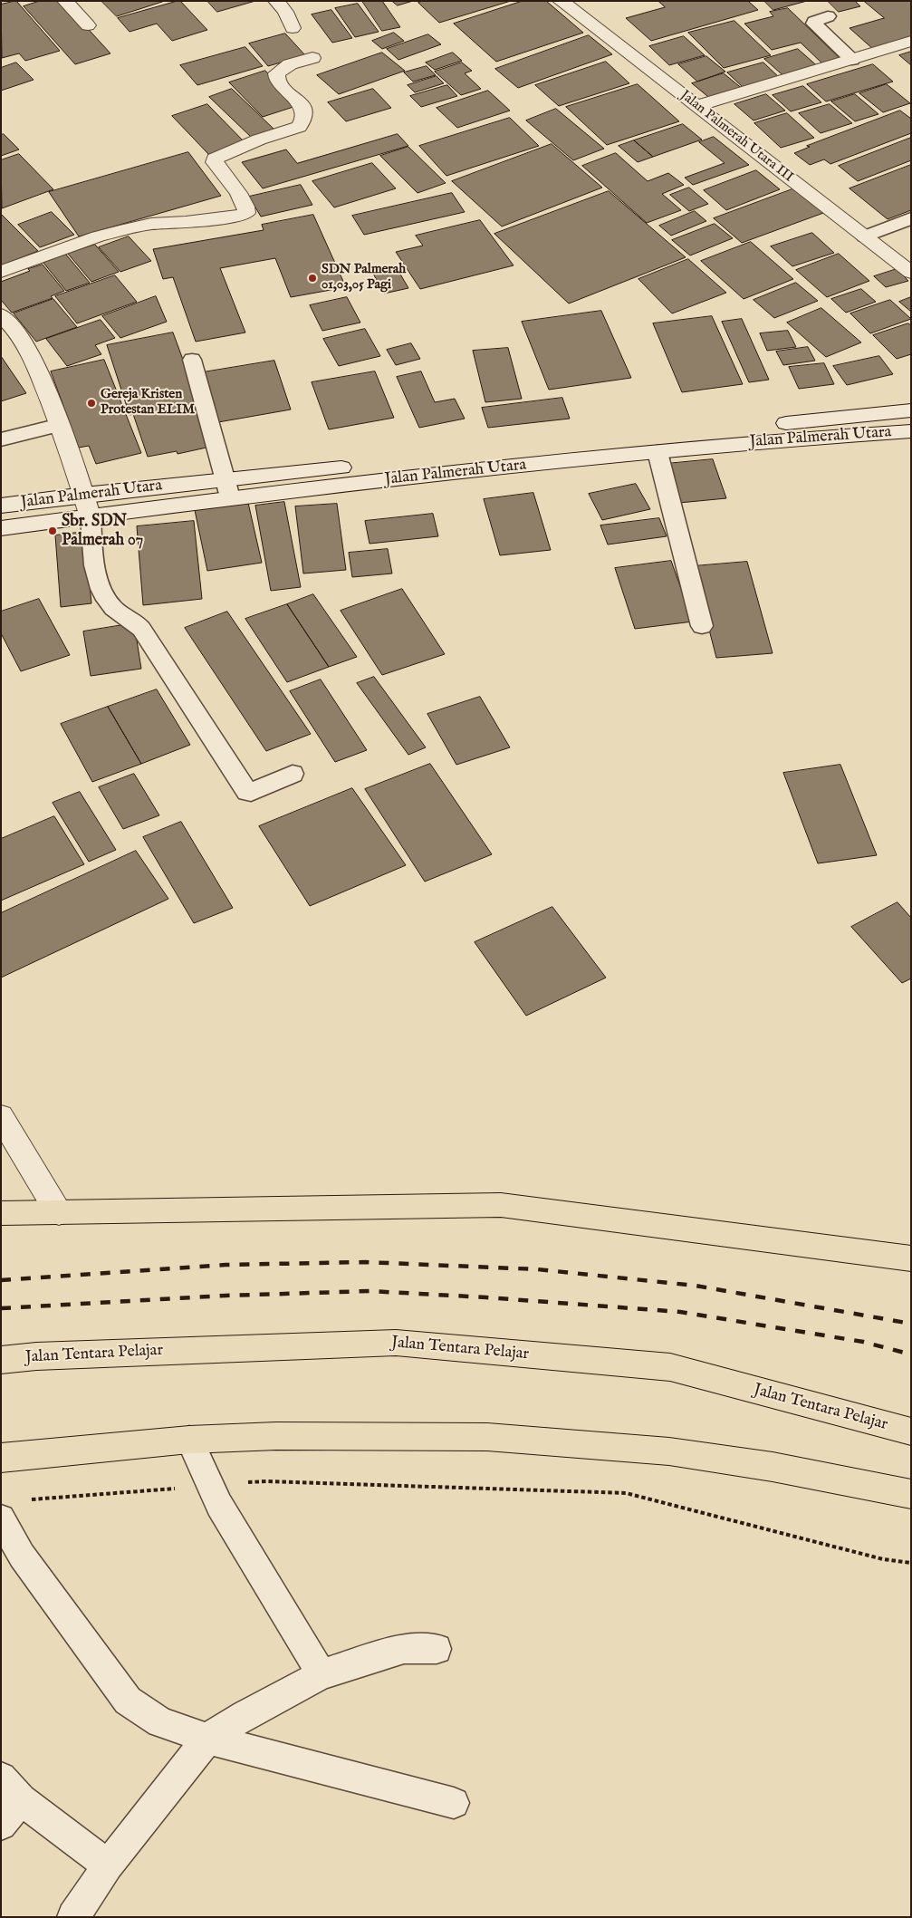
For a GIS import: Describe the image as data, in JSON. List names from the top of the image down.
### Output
{
  "streets": {
    "highway": ["Jalan Tentara Pelajar"],
    "street": ["Jalan Palmerah Utara III", "Jalan Palmerah Utara"]
  },
  "places": ["SDN Palmerah 01,03,05 Pagi", "Gereja Kristen Protestan ELIM", "Sbr. SDN Palmerah 07"]
}
